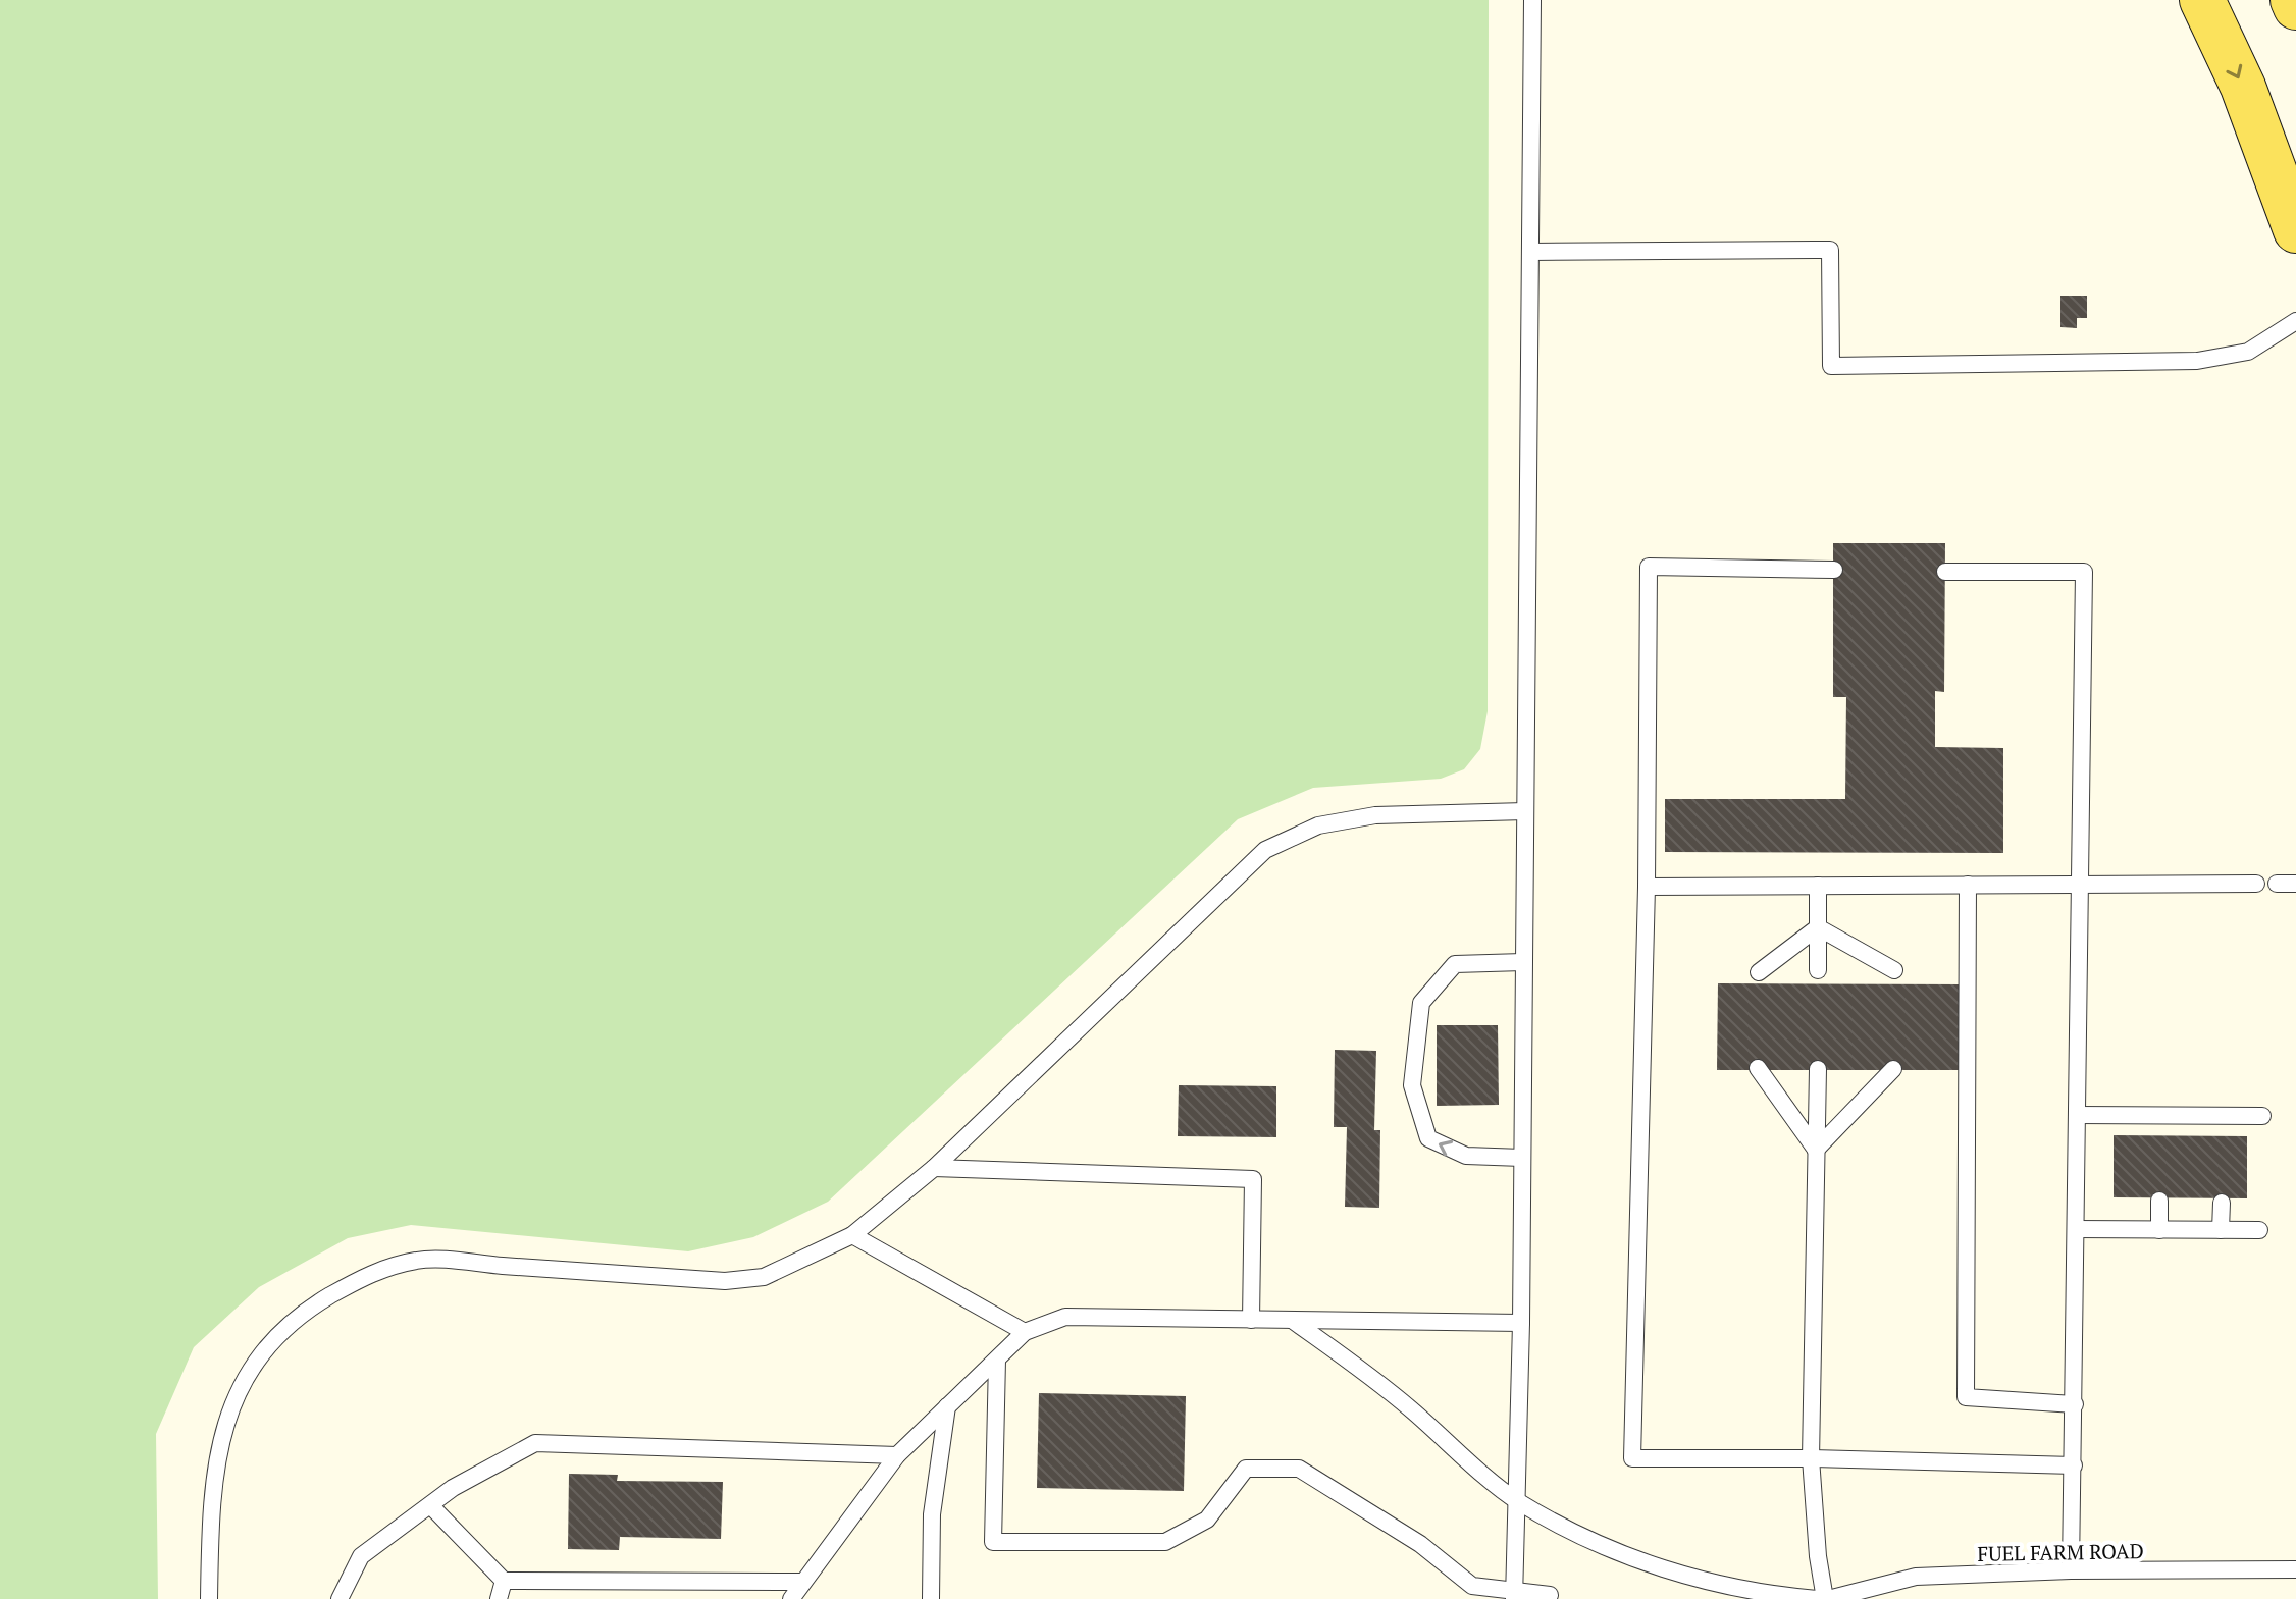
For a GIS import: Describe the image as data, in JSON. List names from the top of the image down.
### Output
{
  "streets": {
    "lane": ["FUEL FARM ROAD"]
  }
}
